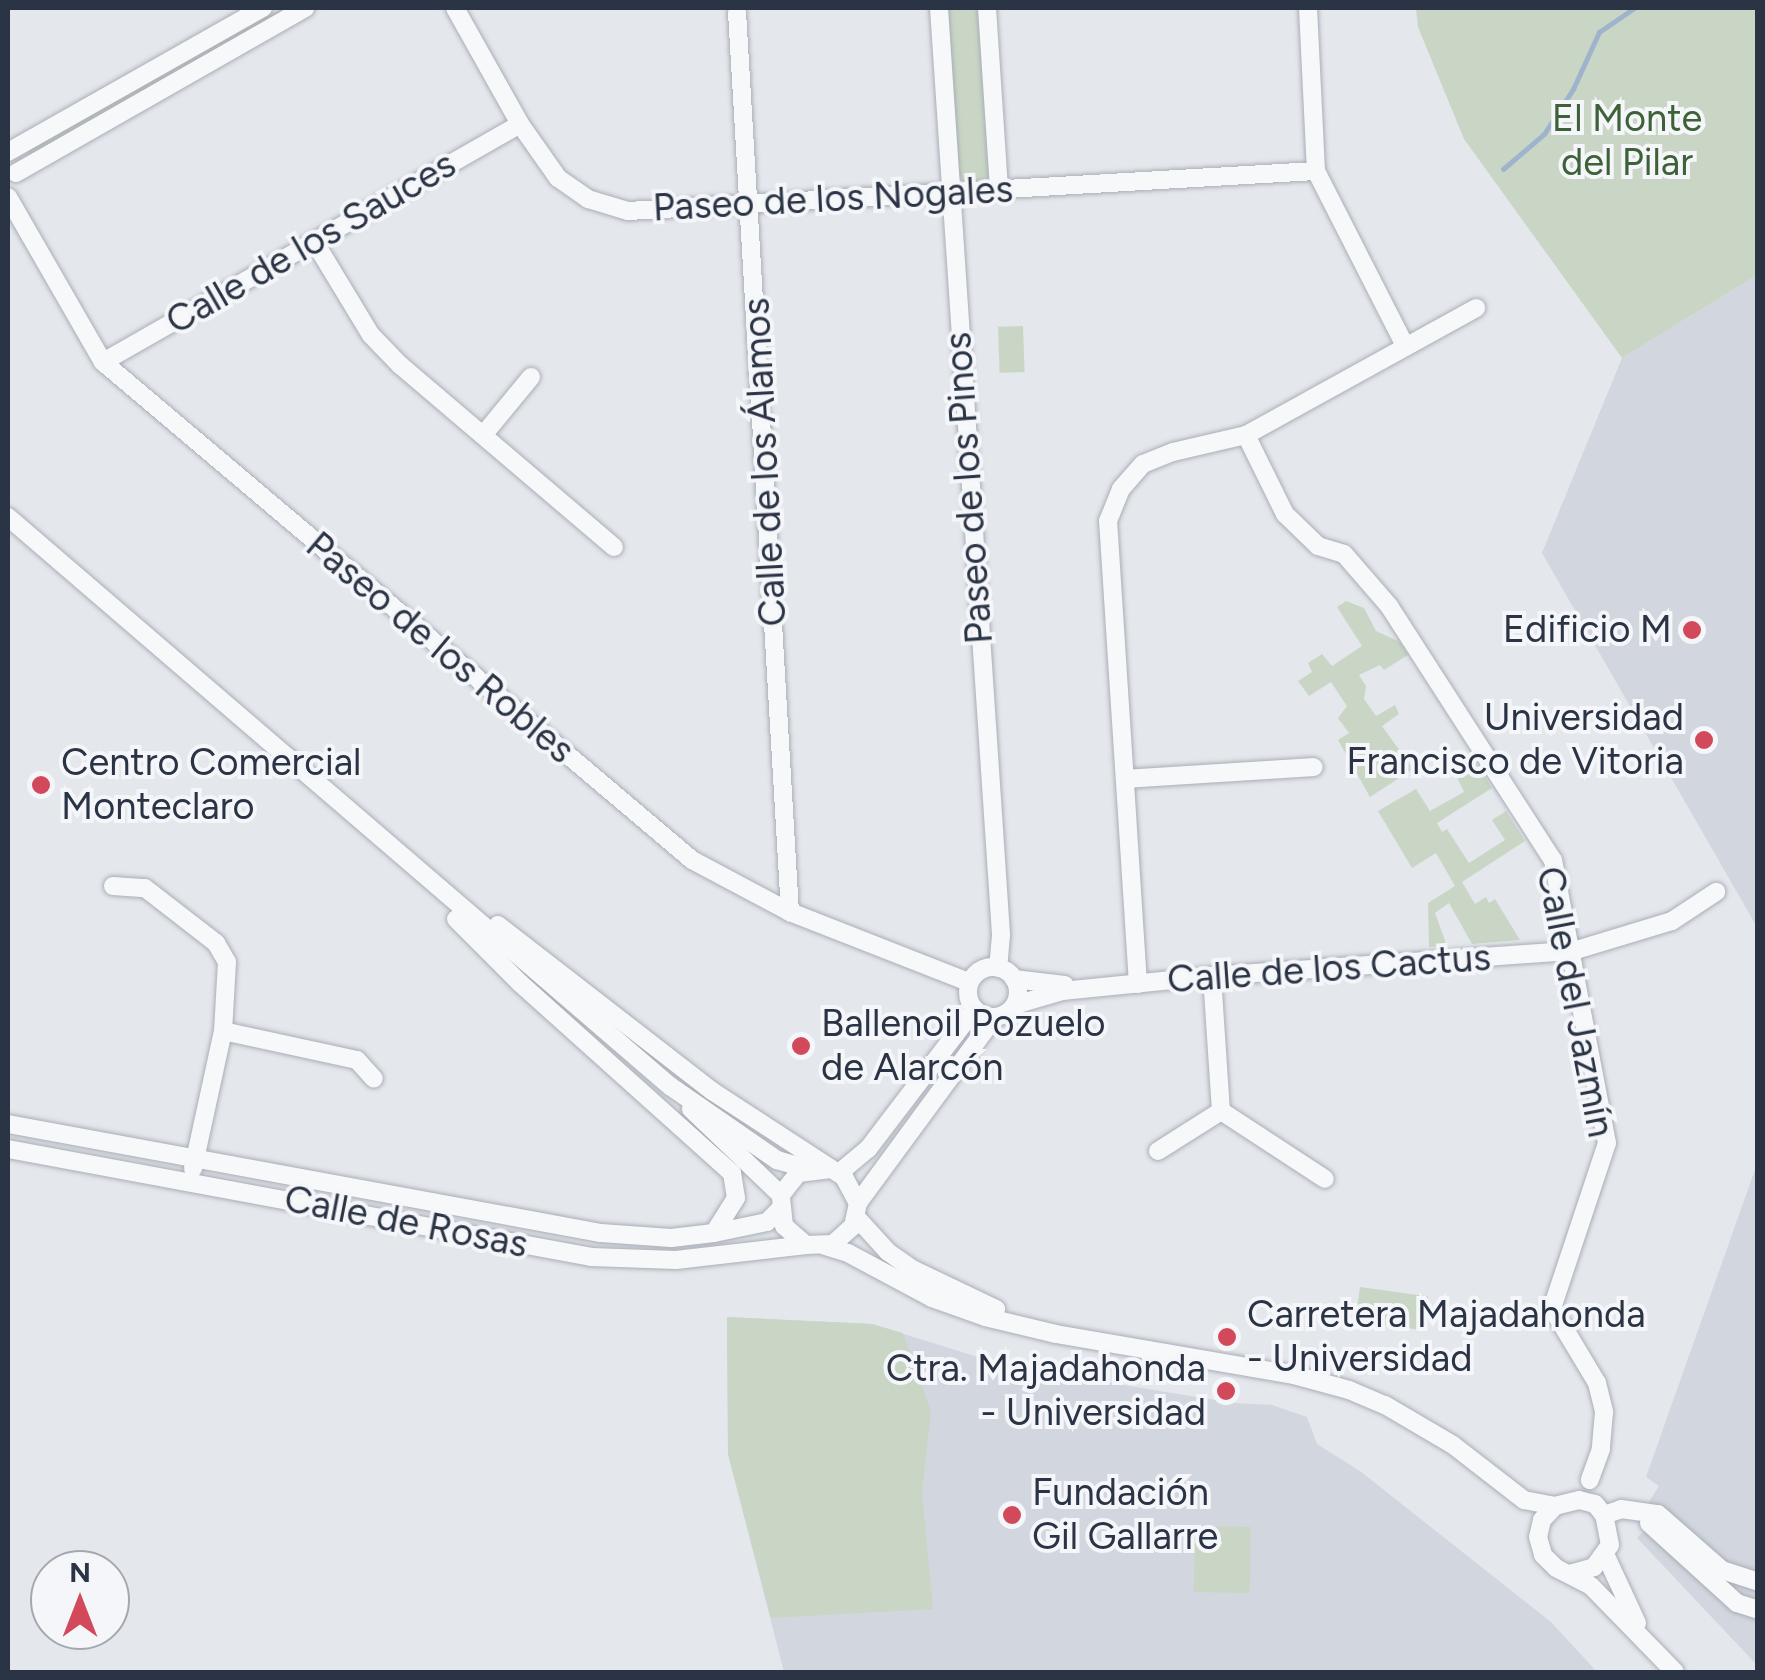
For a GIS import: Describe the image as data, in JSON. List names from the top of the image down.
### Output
{
  "streets": {
    "street": [
      "Paseo de los Nogales",
      "Calle de los Sauces",
      "Calle de los Álamos",
      "Paseo de los Pinos",
      "Paseo de los Robles",
      "Calle de los Cactus",
      "Calle del Jazmín",
      "Calle de Rosas"
    ]
  },
  "crossings": [
    ["Paseo de los Nogales", "Calle de los Sauces"],
    ["Paseo de los Nogales", "Calle de los Álamos"],
    ["Paseo de los Nogales", "Paseo de los Pinos"],
    ["Calle de los Sauces", "Paseo de los Robles"],
    ["Calle de los Álamos", "Paseo de los Robles"],
    ["Paseo de los Pinos", "Paseo de los Robles"],
    ["Paseo de los Pinos", "Calle de los Cactus"],
    ["Paseo de los Robles", "Calle de los Cactus"],
    ["Calle de los Cactus", "Calle del Jazmín"]
  ],
  "parks": ["El Monte del Pilar"],
  "places": [
    "Edificio M",
    "Universidad Francisco de Vitoria",
    "Centro Comercial Monteclaro",
    "Ballenoil Pozuelo de Alarcón",
    "Carretera Majadahonda - Universidad",
    "Ctra. Majadahonda - Universidad",
    "Fundación Gil Gallarre"
  ],
  "north": "top"
}
